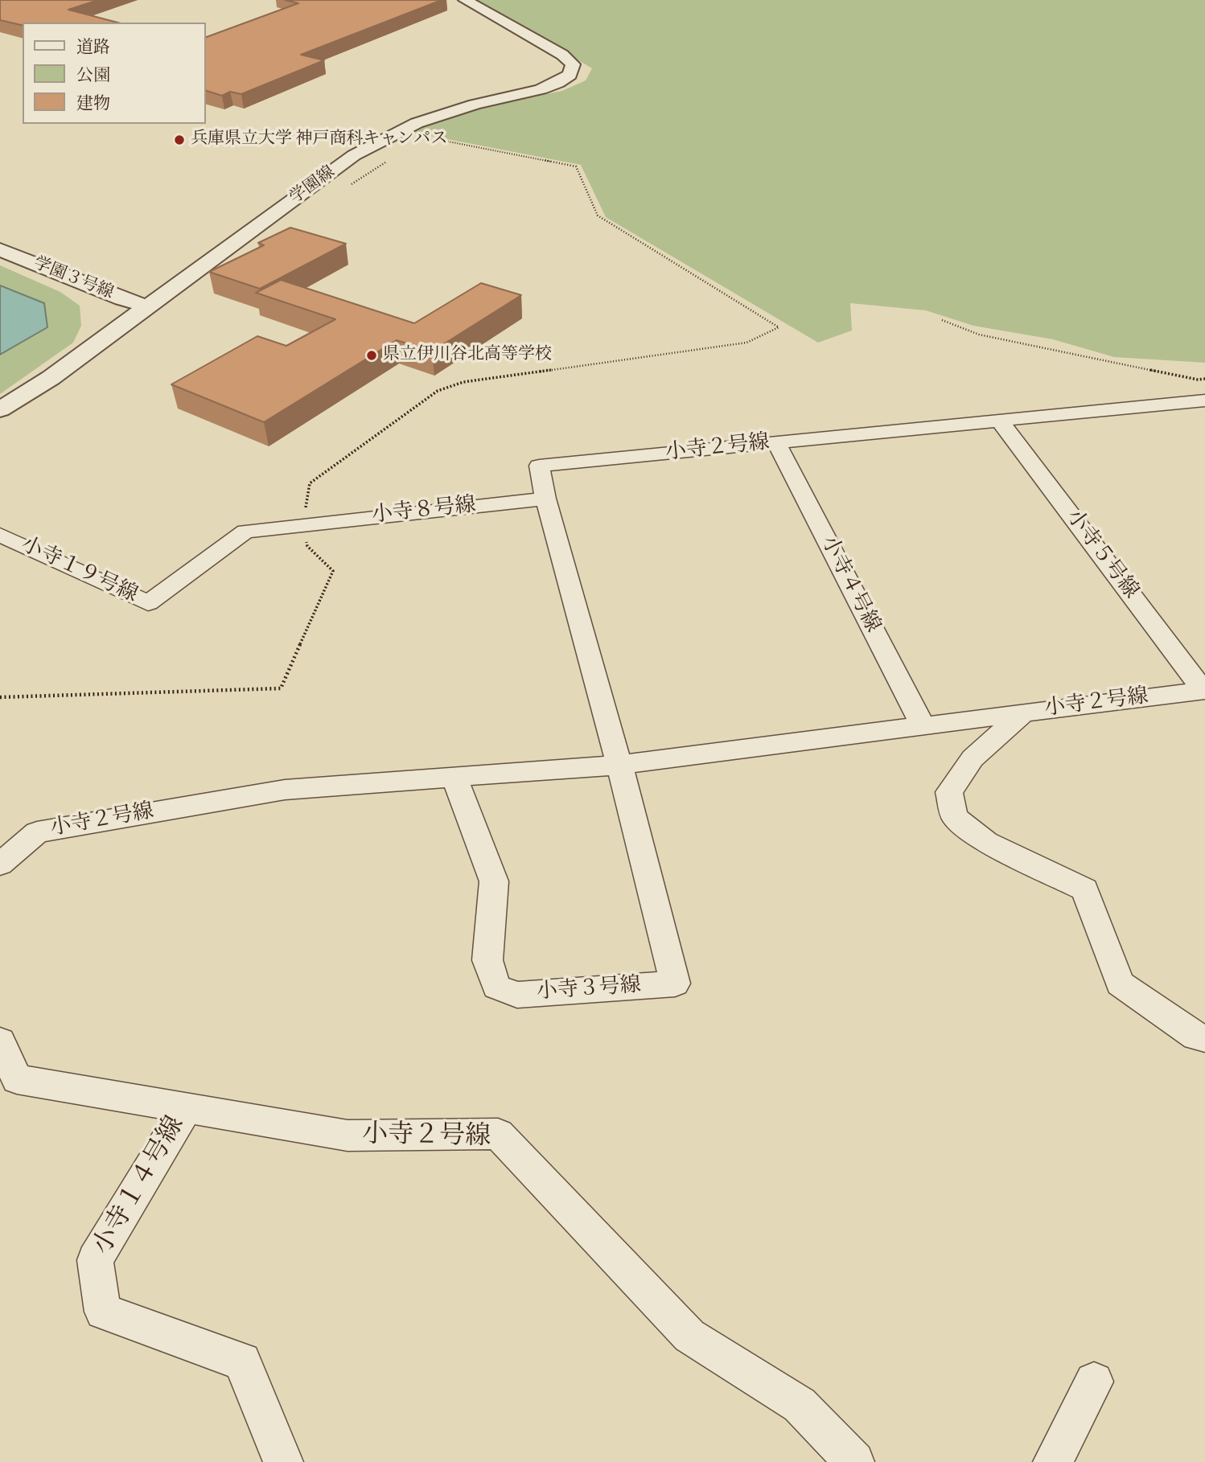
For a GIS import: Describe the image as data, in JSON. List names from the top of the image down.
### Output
{
  "streets": {
    "street": [
      "学園線",
      "学園３号線",
      "小寺２号線",
      "小寺８号線",
      "小寺５号線",
      "小寺１９号線",
      "小寺４号線",
      "小寺３号線",
      "小寺１４号線"
    ]
  },
  "crossings": [
    ["学園線", "学園３号線"],
    ["小寺２号線", "小寺８号線"],
    ["小寺２号線", "小寺５号線"],
    ["小寺２号線", "小寺４号線"],
    ["小寺２号線", "小寺３号線"],
    ["小寺２号線", "小寺１４号線"],
    ["小寺８号線", "小寺１９号線"]
  ],
  "places": ["兵庫県立大学 神戸商科キャンパス", "県立伊川谷北高等学校"],
  "legend": ["道路", "公園", "建物"]
}
